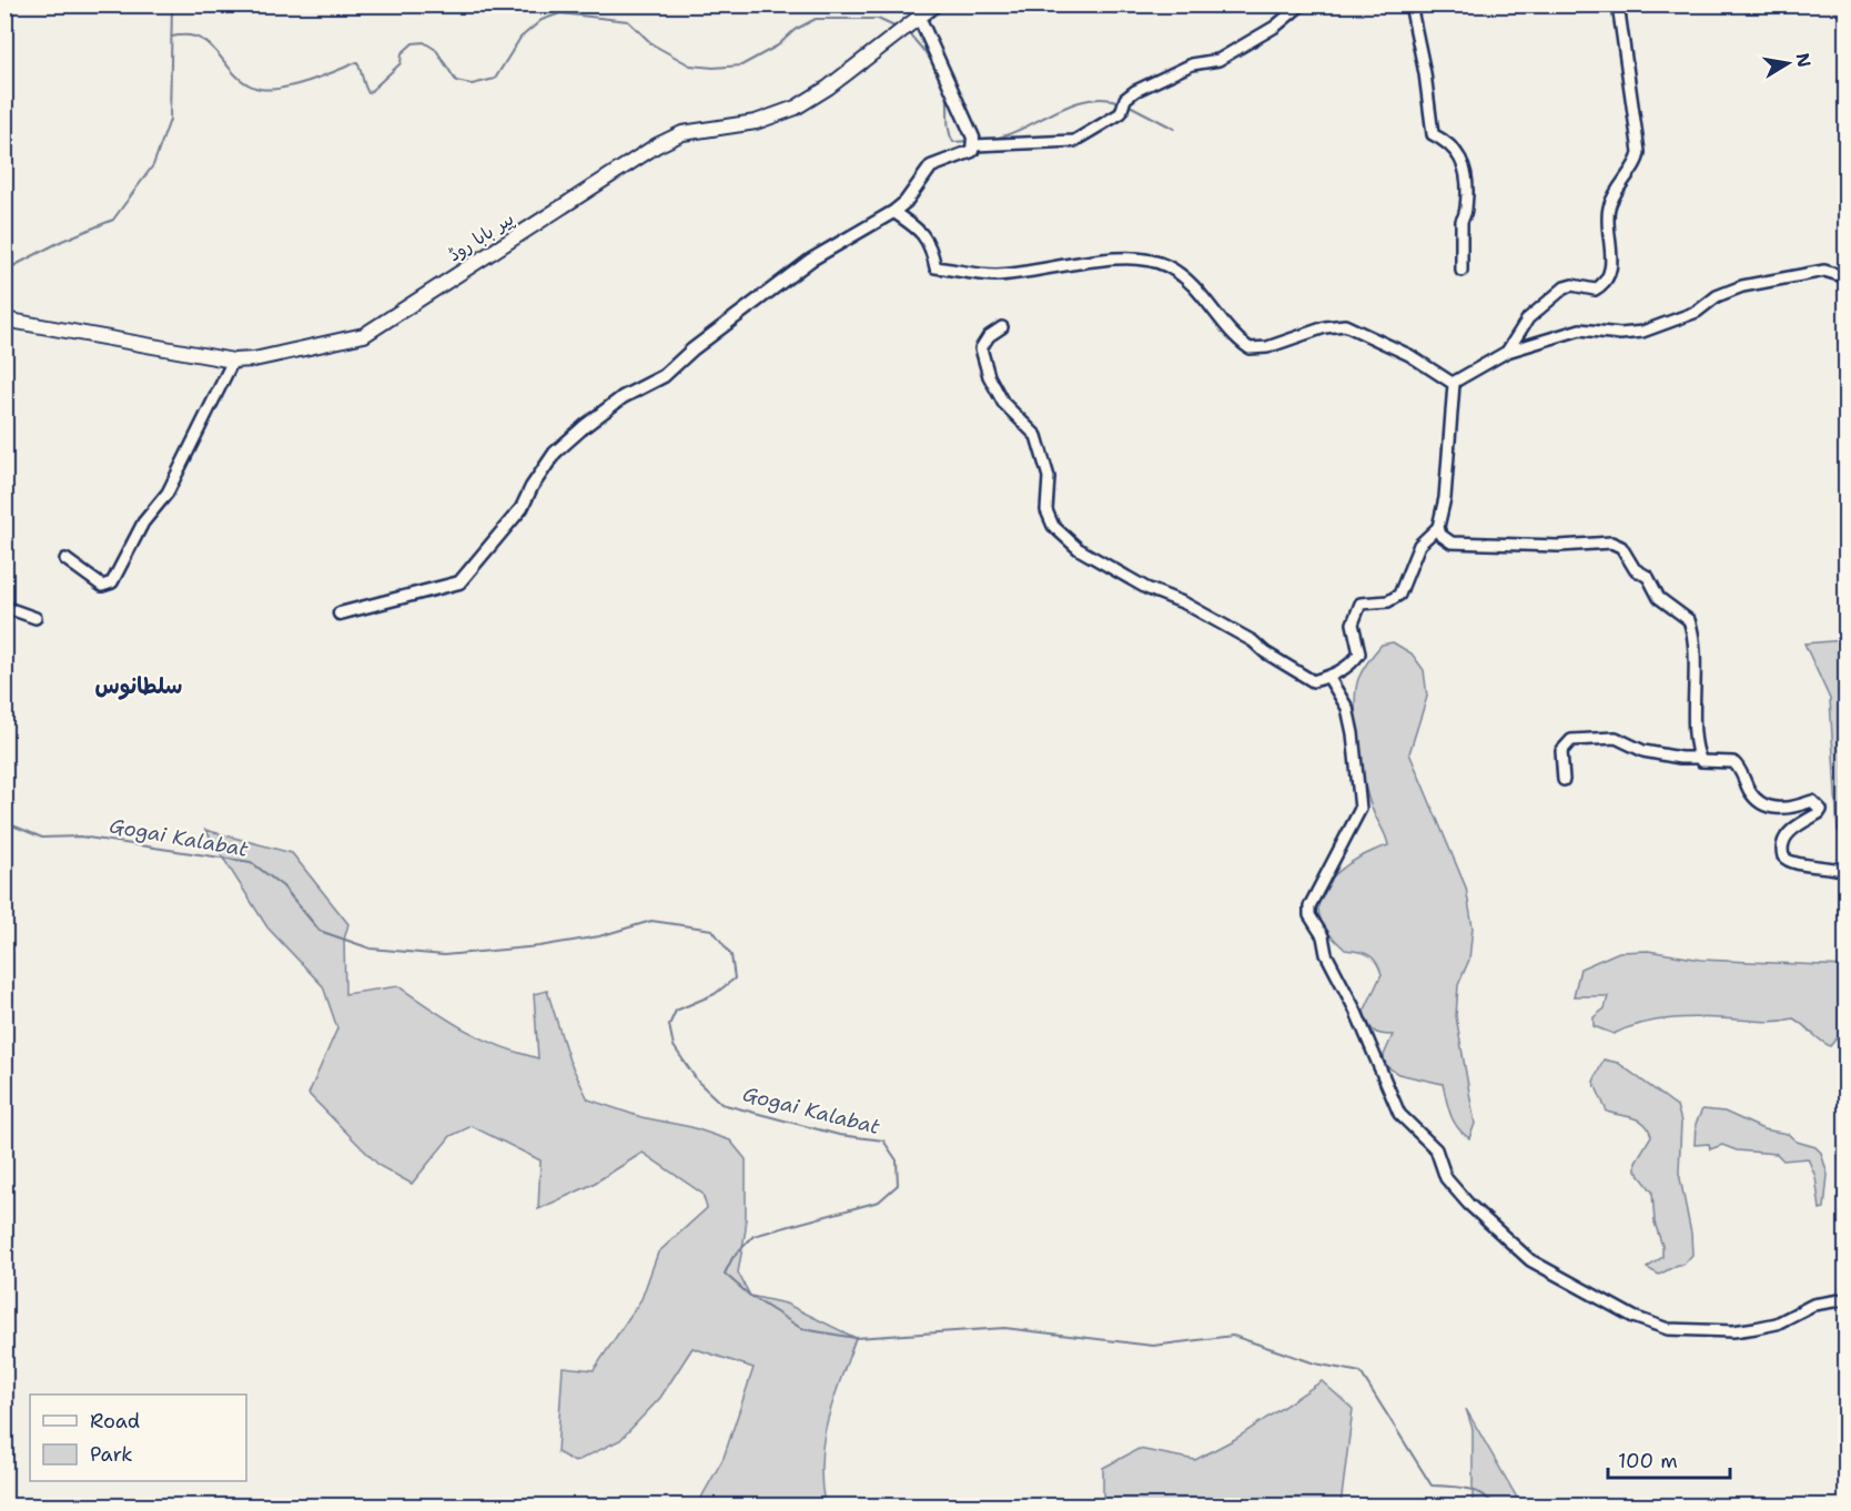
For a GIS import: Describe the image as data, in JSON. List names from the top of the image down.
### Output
{
  "streets": {
    "main road": ["پیر بابا روڈ"]
  },
  "districts": ["سلطانوس"],
  "water": ["Gogai Kalabat"],
  "legend": ["Road", "Park"],
  "scale_bar": "100 m",
  "north": "right"
}
